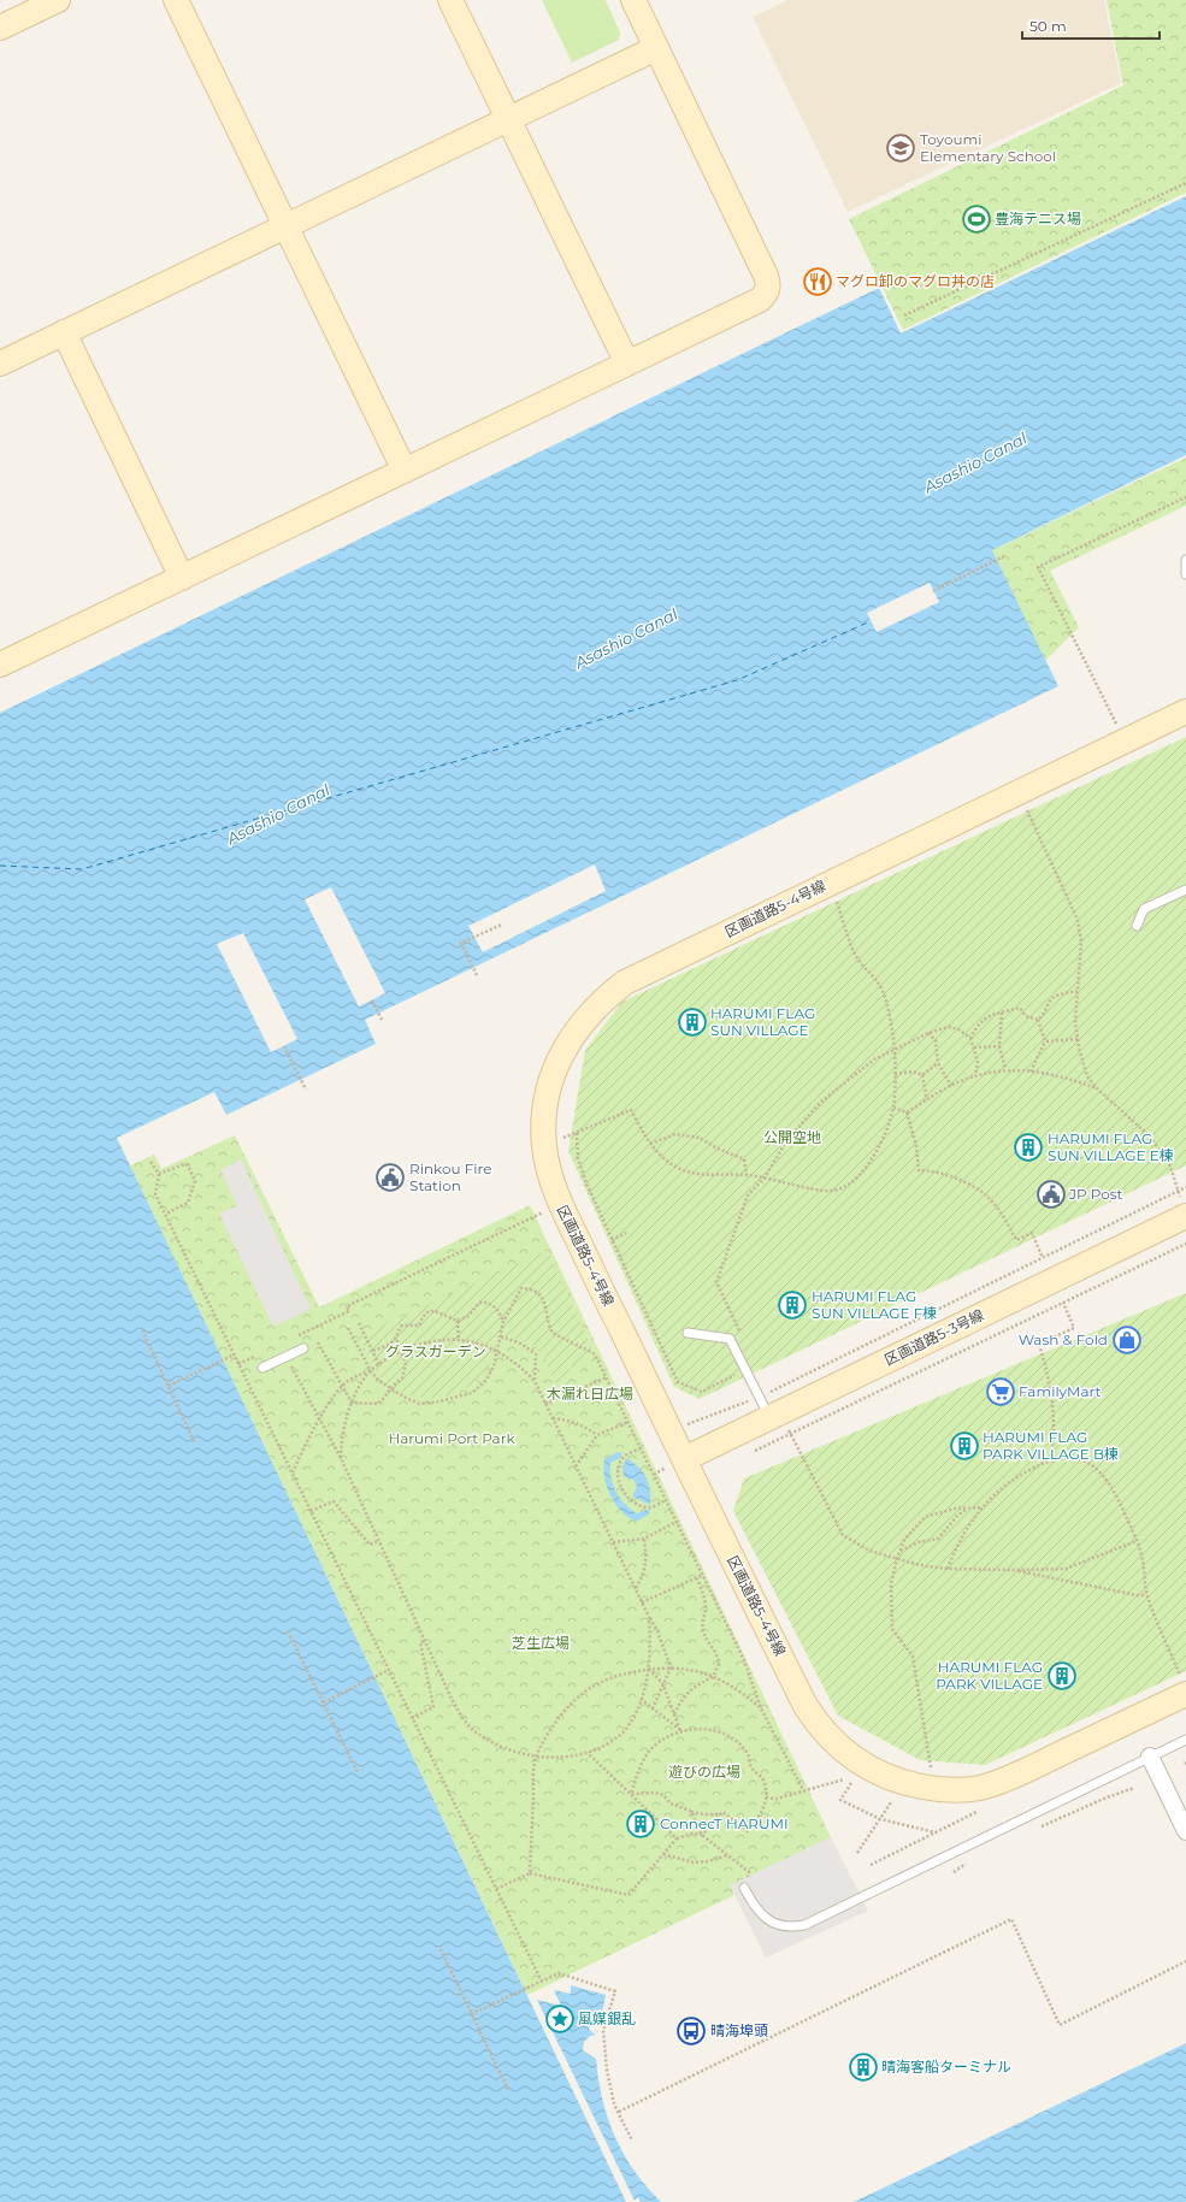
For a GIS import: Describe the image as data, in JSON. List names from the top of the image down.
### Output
{
  "streets": {
    "street": ["区画道路5-4号線", "区画道路5-3号線"]
  },
  "crossings": [
    ["区画道路5-4号線", "区画道路5-3号線"]
  ],
  "water": ["Asashio Canal"],
  "parks": [
    "公開空地",
    "グラスガーデン",
    "木漏れ日広場",
    "Harumi Port Park",
    "芝生広場",
    "遊びの広場"
  ],
  "places": {
    "school or university": ["Toyoumi Elementary School"],
    "sports": ["豊海テニス場"],
    "restaurant": ["マグロ卸のマグロ丼の店"],
    "building": [
      "HARUMI FLAG SUN VILLAGE",
      "HARUMI FLAG SUN VILLAGE E棟",
      "HARUMI FLAG SUN VILLAGE F棟",
      "HARUMI FLAG PARK VILLAGE B棟",
      "HARUMI FLAG PARK VILLAGE",
      "ConnecT HARUMI",
      "晴海客船ターミナル"
    ],
    "public building": ["Rinkou Fire Station", "JP Post"],
    "shop": ["Wash & Fold"],
    "supermarket": ["FamilyMart"],
    "place": ["風媒銀乱"],
    "bus stop": ["晴海埠頭"]
  },
  "scale_bar": "50 m"
}
